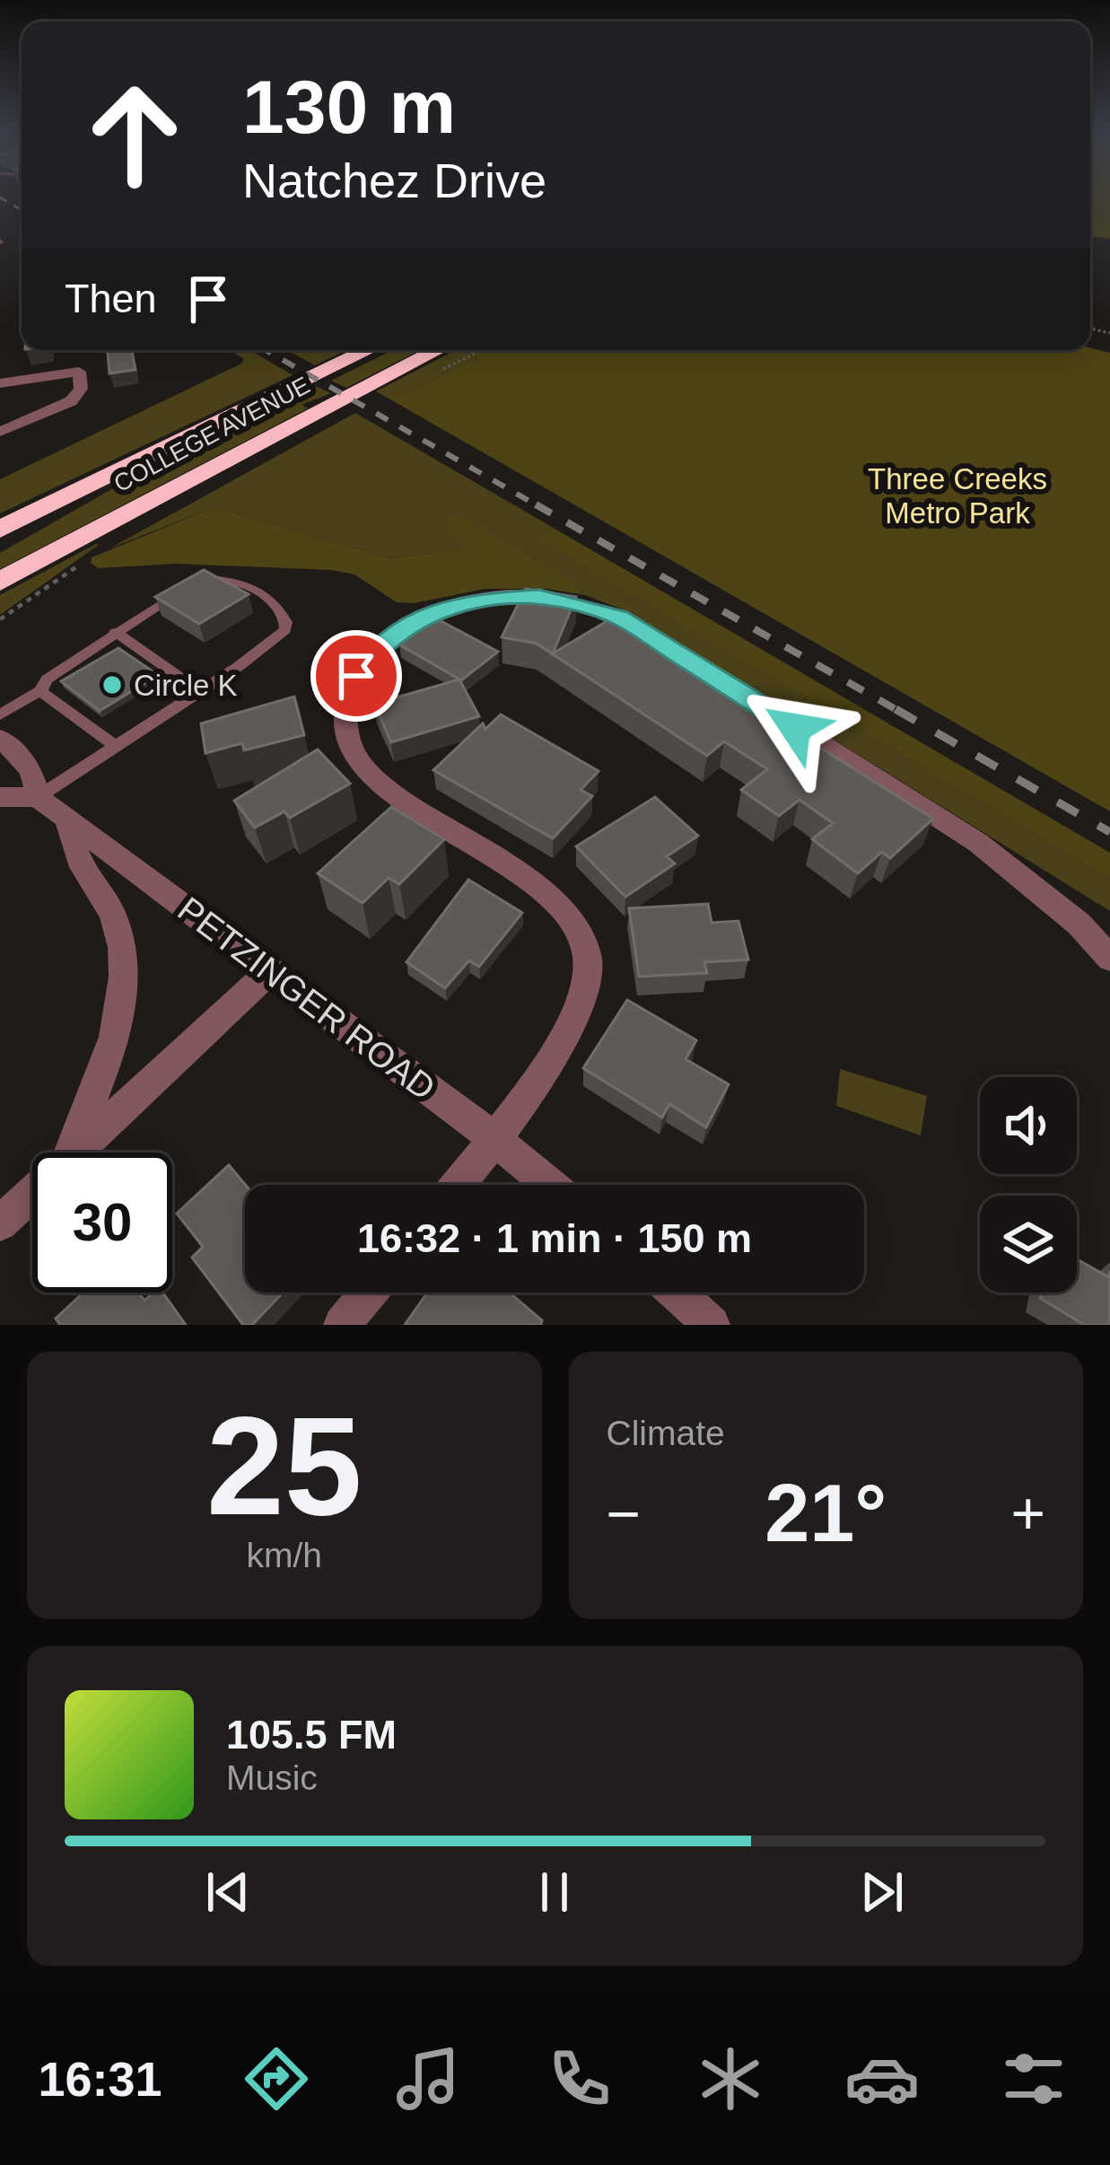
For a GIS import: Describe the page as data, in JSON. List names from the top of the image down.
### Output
{
  "streets": {
    "highway": ["COLLEGE AVENUE"],
    "street": ["PETZINGER ROAD"]
  },
  "parks": ["Three Creeks Metro Park"],
  "places": ["Circle K"],
  "page": {
    "turn": ["130 m", "Natchez Drive"],
    "then": "Then",
    "limit": "30",
    "trip": "16:32 · 1 min · 150 m",
    "tile": [
      ["25", "km/h"],
      "Climate"
    ],
    "heat": ["−", "21°", "+"],
    "song": ["105.5 FM", "Music"],
    "tabs": "16:31"
  }
}
